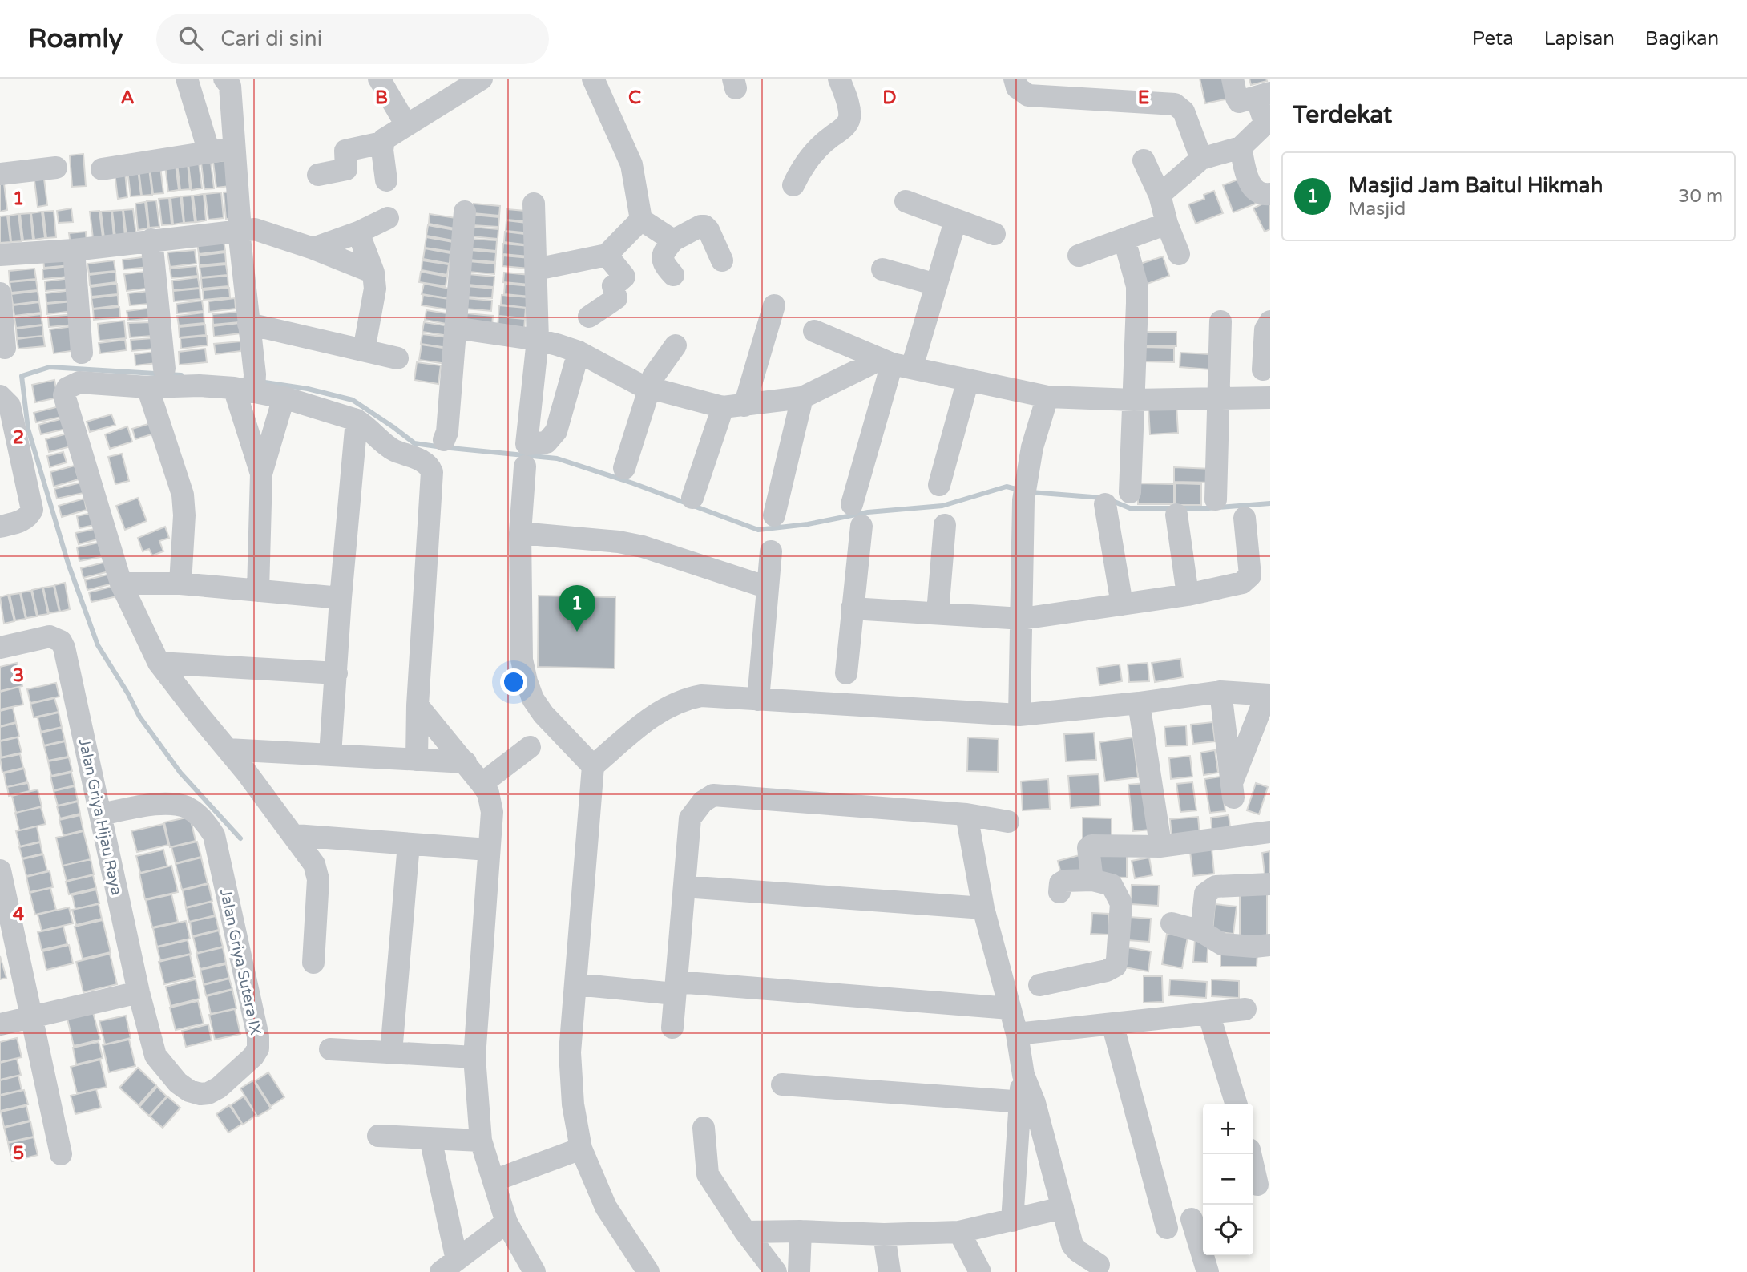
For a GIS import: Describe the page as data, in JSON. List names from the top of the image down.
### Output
{
  "streets": {
    "street": ["Jalan Griya Hijau Raya", "Jalan Griya Sutera IX"]
  },
  "crossings": [
    ["Jalan Griya Hijau Raya", "Jalan Griya Sutera IX"]
  ],
  "page": {
    "header": "Roamly",
    "search": "Cari di sini",
    "nav": ["Peta", "Lapisan", "Bagikan"],
    "heading": "Terdekat",
    "list": [
      {
        "mark": "1",
        "name": "Masjid Jam Baitul Hikmah",
        "note": "Masjid",
        "value": "30 m"
      }
    ],
    "pins": "1",
    "map_buttons": ["+", "−"]
  },
  "grid": {
    "columns": [
      "A",
      "B",
      "C",
      "D",
      "E"
    ],
    "rows": [
      "1",
      "2",
      "3",
      "4",
      "5"
    ]
  }
}
